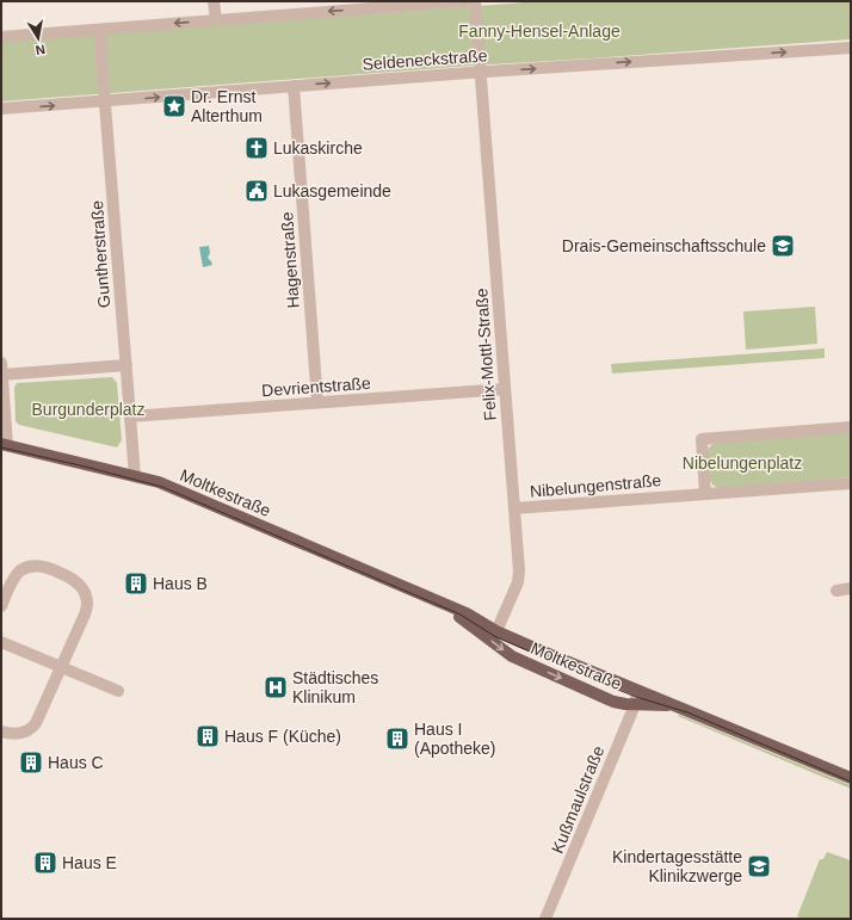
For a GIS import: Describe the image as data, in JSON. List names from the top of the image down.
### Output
{
  "streets": {
    "main road": ["Moltkestraße"],
    "street": [
      "Seldeneckstraße",
      "Guntherstraße",
      "Hagenstraße",
      "Felix-Mottl-Straße",
      "Devrientstraße",
      "Nibelungenstraße",
      "Kußmaulstraße"
    ]
  },
  "crossings": [
    ["Seldeneckstraße", "Guntherstraße"],
    ["Seldeneckstraße", "Hagenstraße"],
    ["Seldeneckstraße", "Felix-Mottl-Straße"],
    ["Guntherstraße", "Devrientstraße"],
    ["Guntherstraße", "Moltkestraße"],
    ["Hagenstraße", "Devrientstraße"],
    ["Felix-Mottl-Straße", "Devrientstraße"],
    ["Felix-Mottl-Straße", "Nibelungenstraße"],
    ["Felix-Mottl-Straße", "Moltkestraße"],
    ["Moltkestraße", "Kußmaulstraße"]
  ],
  "parks": ["Fanny-Hensel-Anlage", "Burgunderplatz", "Nibelungenplatz"],
  "places": {
    "place": ["Dr. Ernst Alterthum"],
    "church": ["Lukaskirche"],
    "public building": ["Lukasgemeinde"],
    "school or university": ["Drais-Gemeinschaftsschule", "Kindertagesstätte Klinikzwerge"],
    "building": [
      "Haus B",
      "Haus F (Küche)",
      "Haus I (Apotheke)",
      "Haus C",
      "Haus E"
    ],
    "hospital": ["Städtisches Klinikum"]
  },
  "north": "bottom"
}
